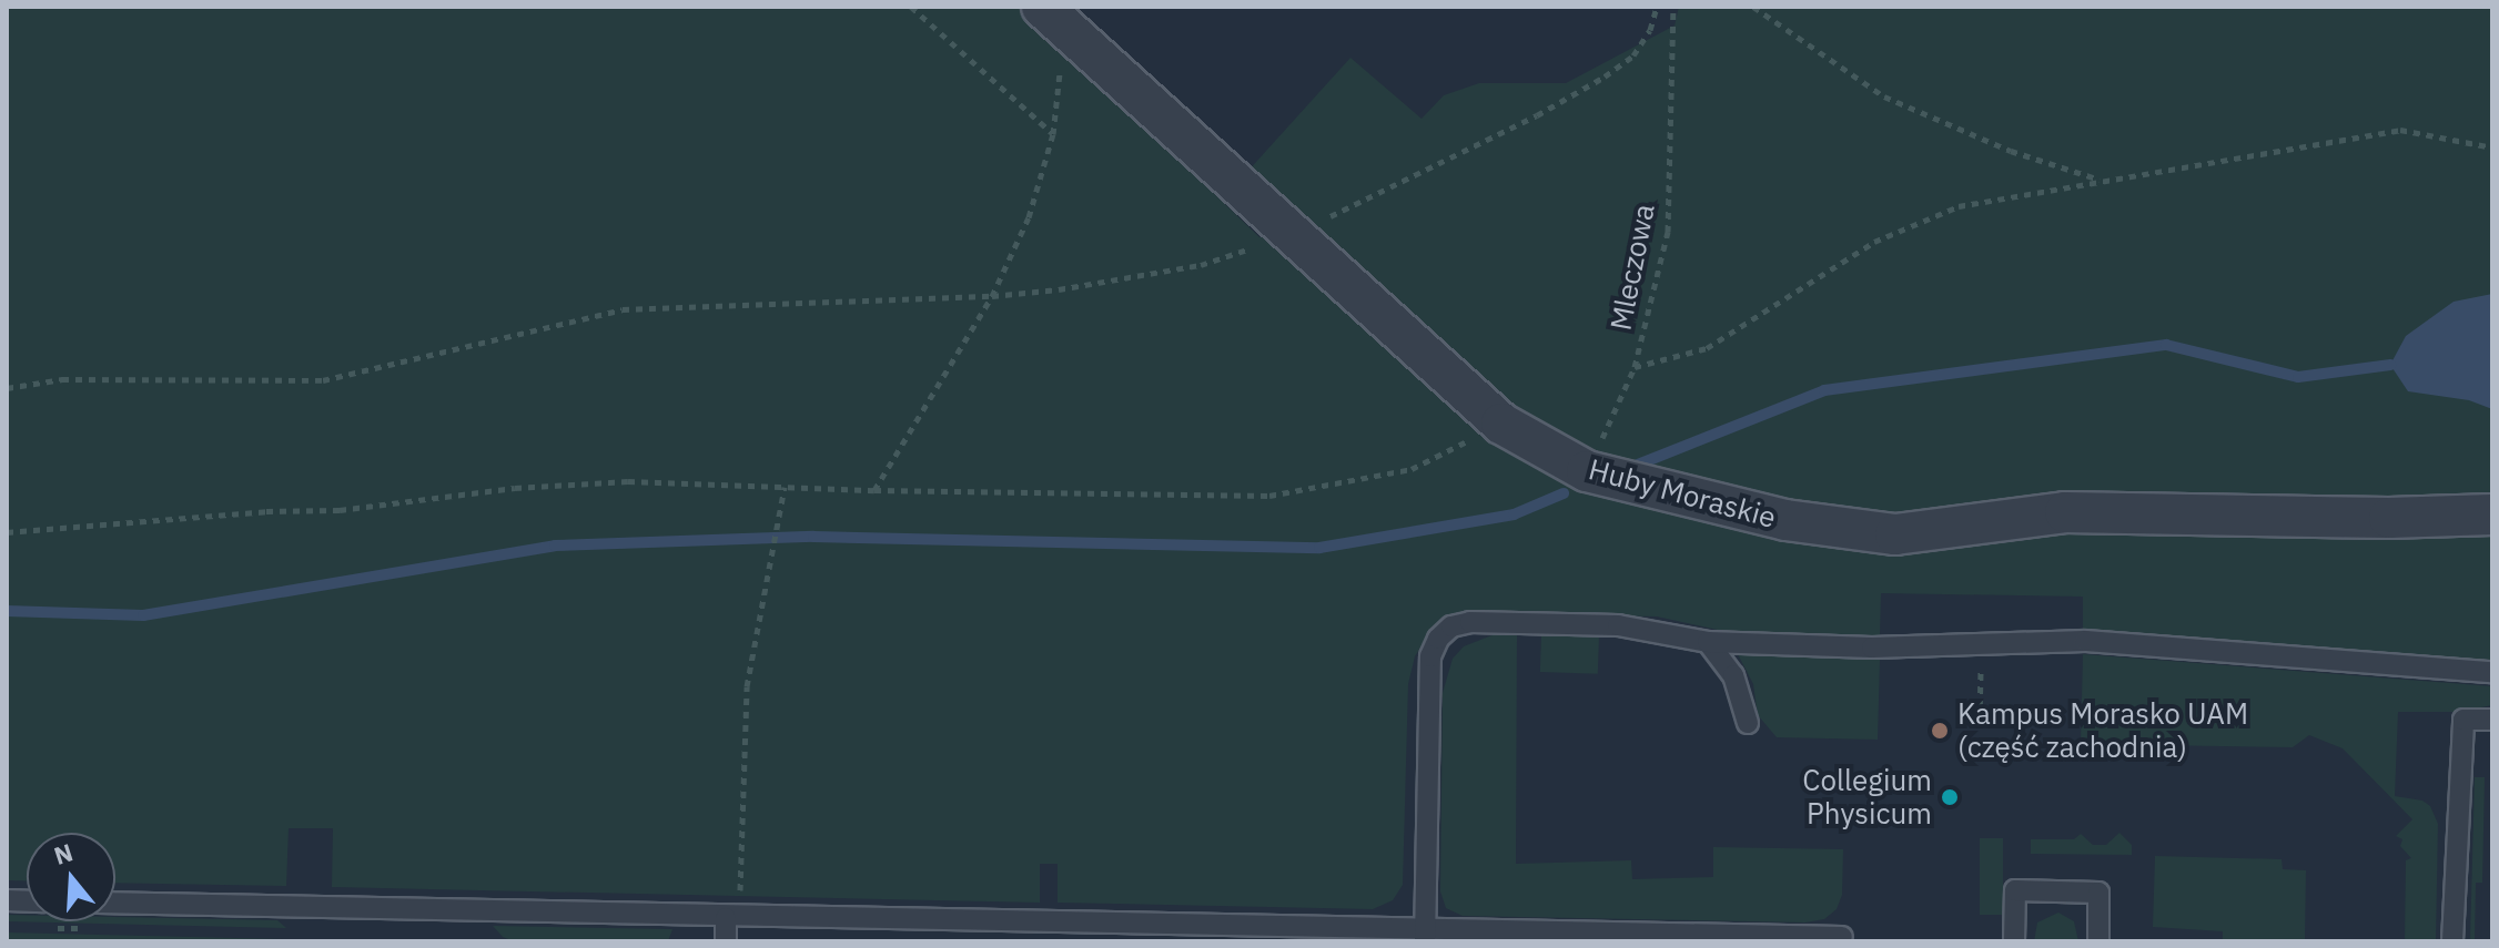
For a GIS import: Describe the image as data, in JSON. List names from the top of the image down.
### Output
{
  "streets": {
    "street": ["Huby Moraskie"],
    "path": ["Mleczowa"]
  },
  "crossings": [
    ["Mleczowa", "Huby Moraskie"]
  ],
  "places": ["Kampus Morasko UAM (część zachodnia)", "Collegium Physicum"],
  "north": "top"
}
